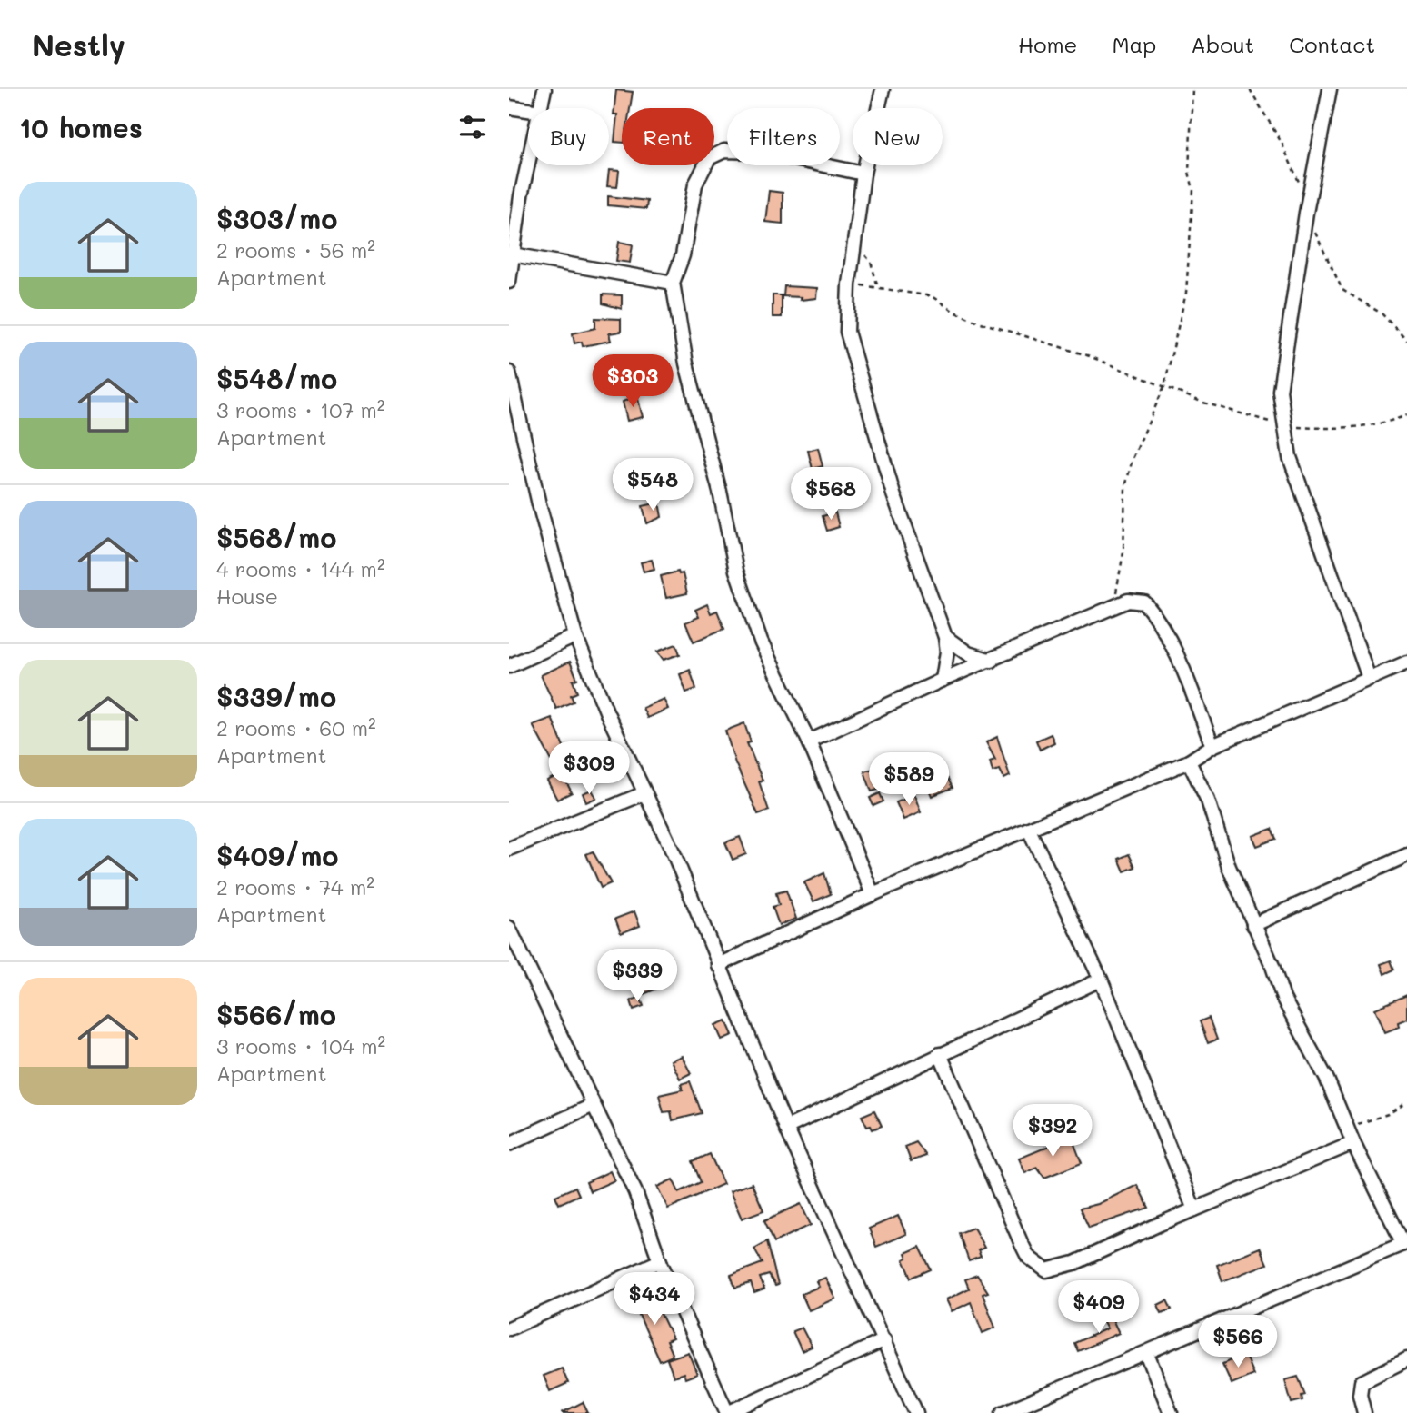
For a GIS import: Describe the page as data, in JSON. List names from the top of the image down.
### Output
{
  "page": {
    "header": "Nestly",
    "nav": [
      "Home",
      "Map",
      "About",
      "Contact"
    ],
    "heading": "10 homes",
    "chip": [
      "Buy",
      "Rent",
      "Filters",
      "New"
    ],
    "list": [
      {
        "name": "$303/mo",
        "note": "2 rooms · 56 m² · Apartment"
      },
      {
        "name": "$548/mo",
        "note": "3 rooms · 107 m² · Apartment"
      },
      {
        "name": "$568/mo",
        "note": "4 rooms · 144 m² · House"
      },
      {
        "name": "$339/mo",
        "note": "2 rooms · 60 m² · Apartment"
      },
      {
        "name": "$409/mo",
        "note": "2 rooms · 74 m² · Apartment"
      },
      {
        "name": "$566/mo",
        "note": "3 rooms · 104 m² · Apartment"
      }
    ],
    "price": [
      "$303",
      "$548",
      "$568",
      "$309",
      "$589",
      "$339",
      "$392",
      "$434",
      "$409",
      "$566"
    ]
  }
}
